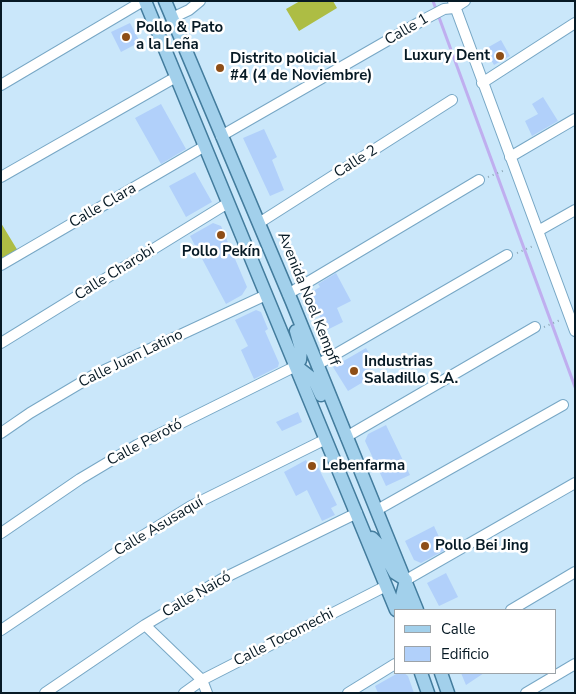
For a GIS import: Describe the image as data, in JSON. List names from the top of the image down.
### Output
{
  "streets": {
    "main road": ["Avenida Noel Kempff"],
    "street": [
      "Calle 1",
      "Calle 2",
      "Calle Clara",
      "Calle Charobi",
      "Calle Juan Latino",
      "Calle Perotó",
      "Calle Asusaquí",
      "Calle Naicó",
      "Calle Tocomechi"
    ]
  },
  "crossings": [
    ["Calle 1", "Avenida Noel Kempff"],
    ["Calle 2", "Avenida Noel Kempff"]
  ],
  "places": [
    "Pollo & Pato a la Leña",
    "Luxury Dent",
    "Distrito policial #4 (4 de Noviembre)",
    "Pollo Pekín",
    "Industrias Saladillo S.A.",
    "Lebenfarma",
    "Pollo Bei Jing"
  ],
  "legend": ["Calle", "Edificio"]
}
